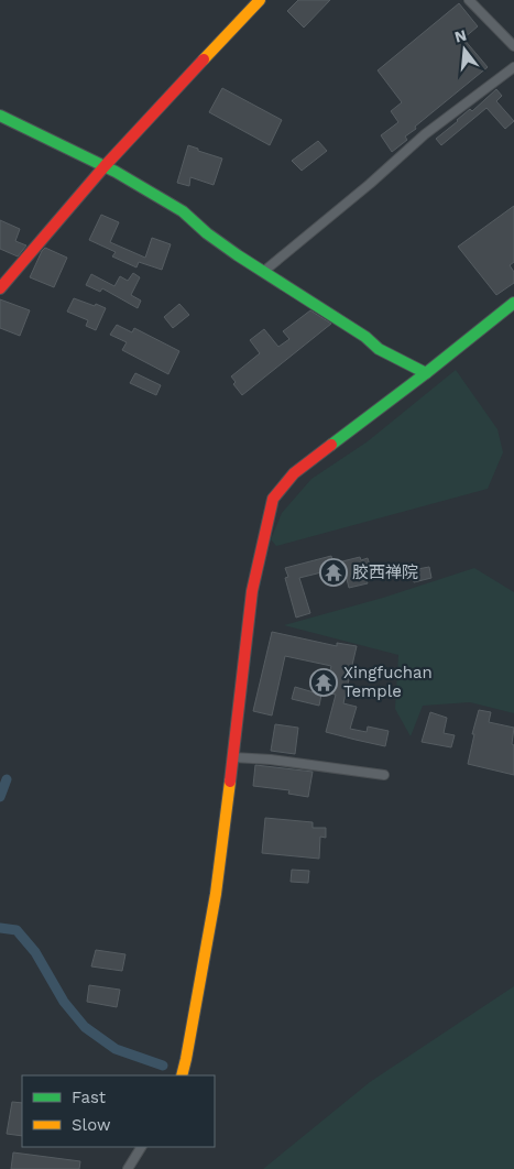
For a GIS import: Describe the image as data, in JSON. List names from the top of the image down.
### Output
{
  "places": {
    "temple": ["胶西禅院", "Xingfuchan Temple"]
  },
  "legend": ["Fast", "Slow"],
  "north": "top"
}
